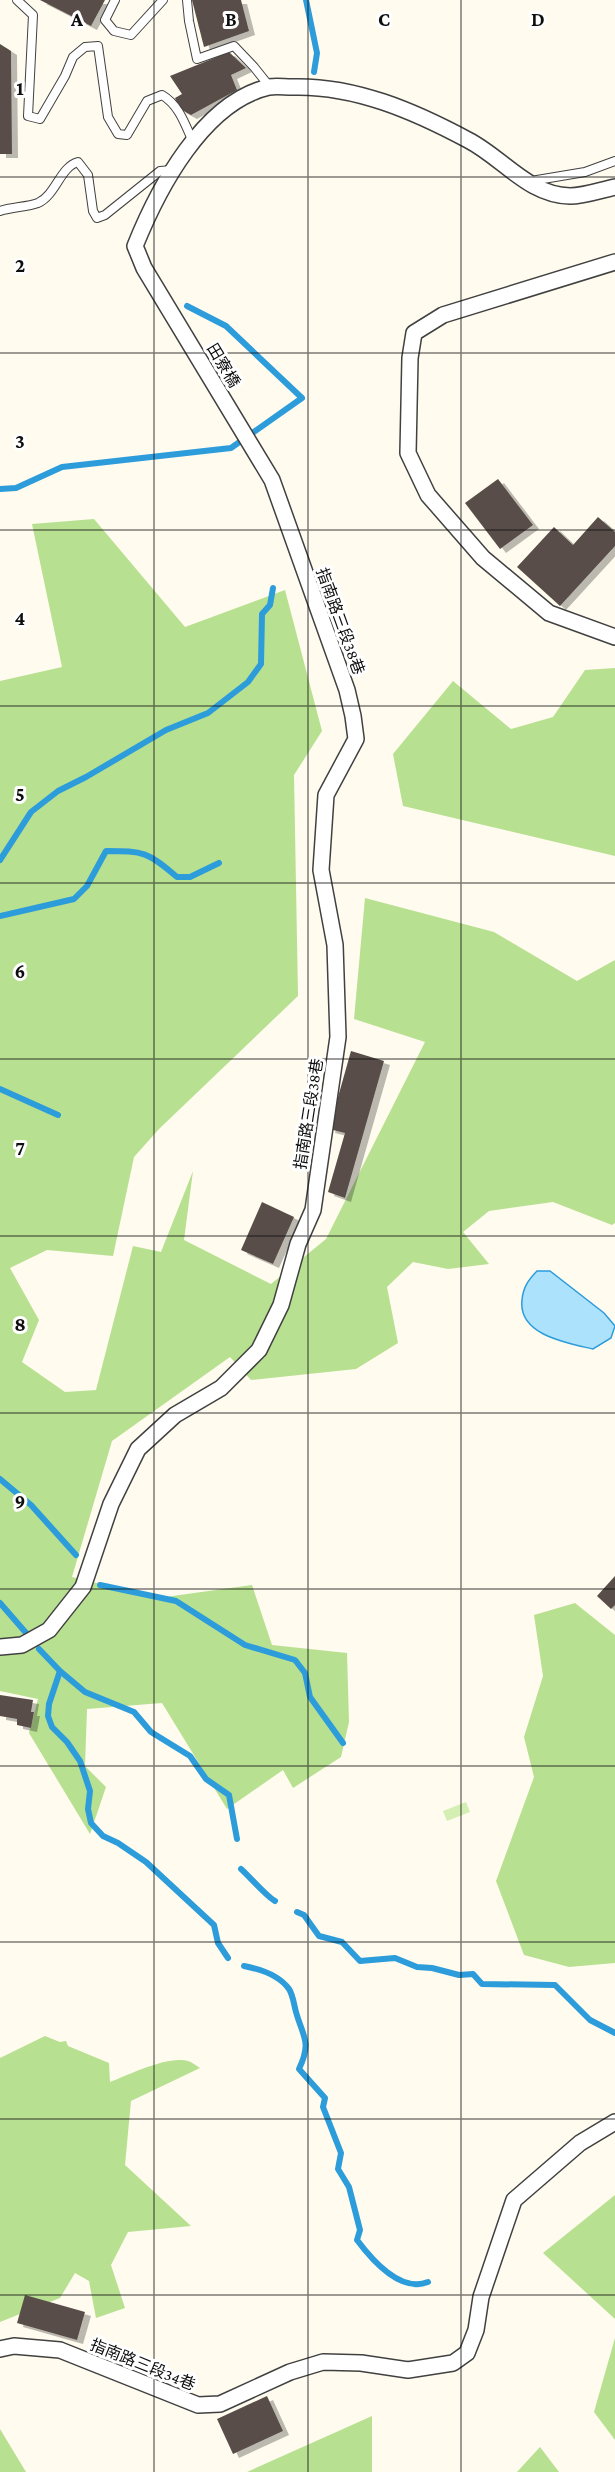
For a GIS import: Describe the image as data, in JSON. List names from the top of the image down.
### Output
{
  "streets": {
    "street": ["田寮橋", "指南路三段38巷", "指南路三段34巷"]
  },
  "crossings": [
    ["田寮橋", "指南路三段38巷"]
  ],
  "grid": {
    "columns": [
      "A",
      "B",
      "C",
      "D"
    ],
    "rows": [
      "1",
      "2",
      "3",
      "4",
      "5",
      "6",
      "7",
      "8",
      "9"
    ]
  }
}
